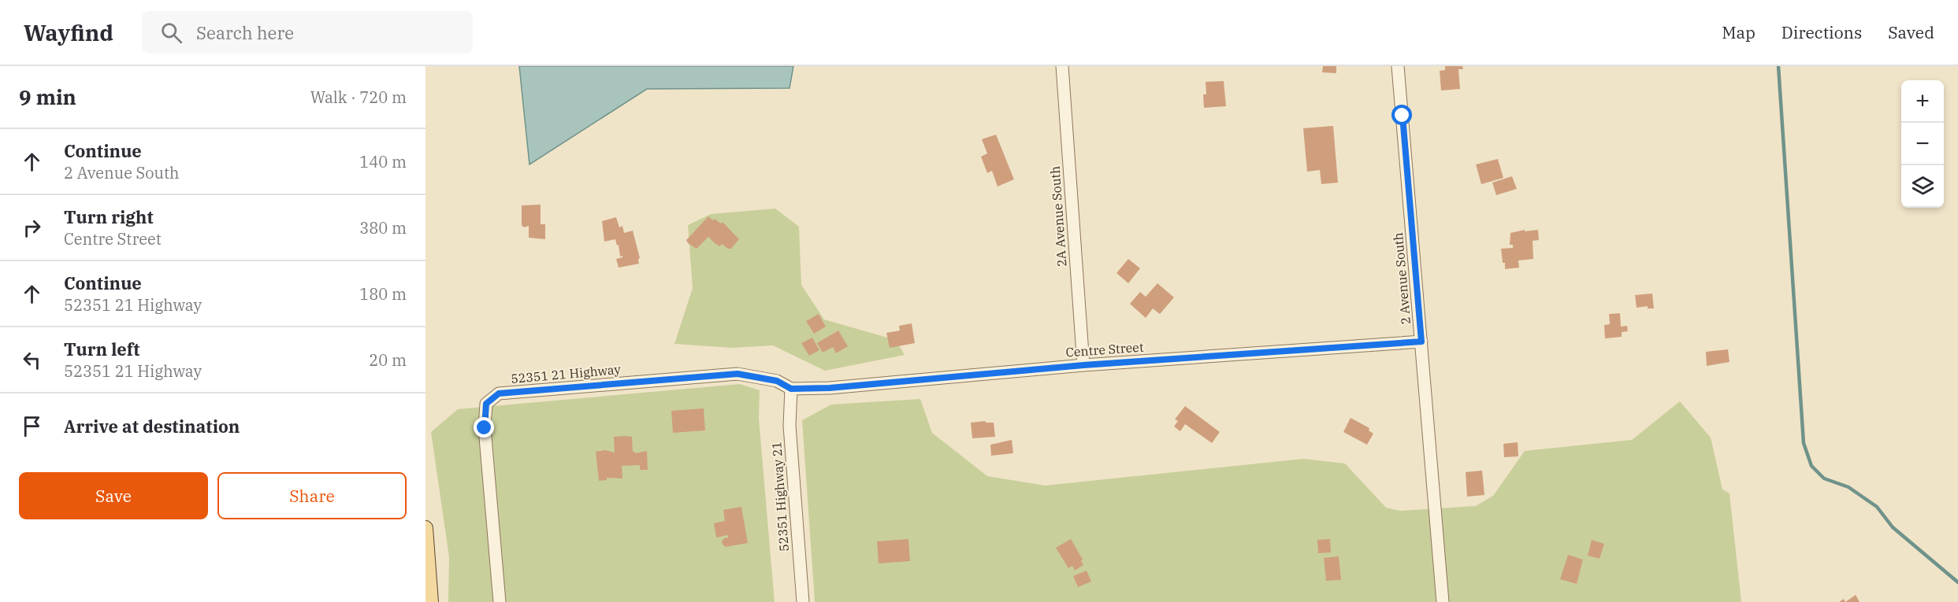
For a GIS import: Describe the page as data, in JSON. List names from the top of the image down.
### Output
{
  "streets": {
    "street": [
      "2A Avenue South",
      "2 Avenue South",
      "Centre Street",
      "52351 21 Highway",
      "52351 Highway 21"
    ]
  },
  "crossings": [
    ["2A Avenue South", "Centre Street"],
    ["2 Avenue South", "Centre Street"],
    ["Centre Street", "52351 21 Highway"],
    ["Centre Street", "52351 Highway 21"],
    ["52351 21 Highway", "52351 Highway 21"]
  ],
  "page": {
    "header": "Wayfind",
    "search": "Search here",
    "nav": ["Map", "Directions", "Saved"],
    "heading": ["9 min", "Walk · 720 m"],
    "map_buttons": ["+", "−"],
    "list": [
      ["Continue", "2 Avenue South", "140 m"],
      ["Turn right", "Centre Street", "380 m"],
      ["Continue", "52351 21 Highway", "180 m"],
      ["Turn left", "52351 21 Highway", "20 m"],
      "Arrive at destination"
    ],
    "buttons": ["Save", "Share"]
  }
}
